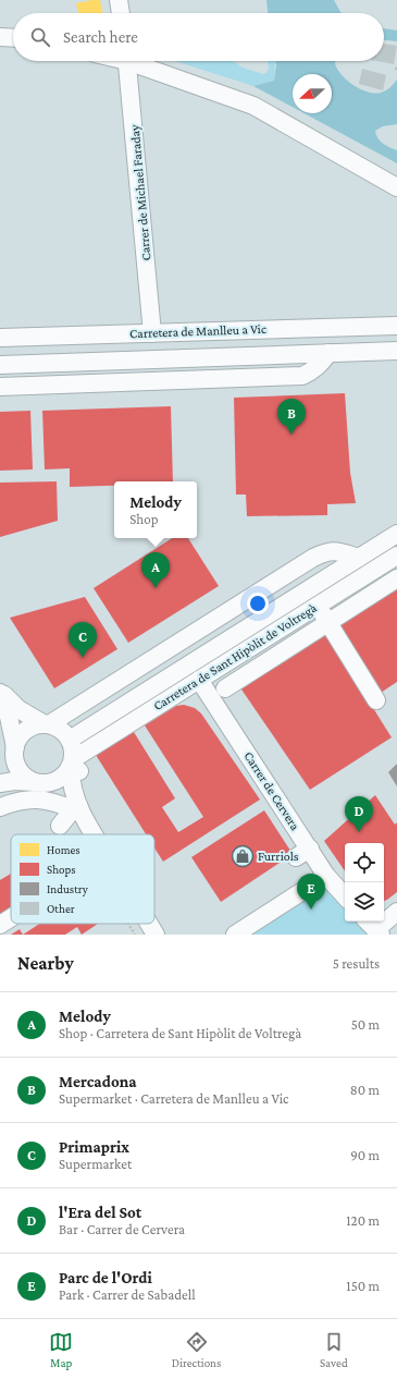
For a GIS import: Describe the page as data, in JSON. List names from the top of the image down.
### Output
{
  "streets": {
    "street": [
      "Carrer de Michael Faraday",
      "Carretera de Manlleu a Vic",
      "Carretera de Sant Hipòlit de Voltregà",
      "Carrer de Cervera"
    ]
  },
  "crossings": [
    ["Carrer de Michael Faraday", "Carretera de Manlleu a Vic"],
    ["Carretera de Sant Hipòlit de Voltregà", "Carrer de Cervera"]
  ],
  "places": {
    "shop": ["Furriols"]
  },
  "legend": [
    "Homes",
    "Shops",
    "Industry",
    "Other"
  ],
  "north": "left",
  "page": {
    "search": "Search here",
    "pins": [
      "B",
      "A",
      "C",
      "D",
      "E"
    ],
    "popup": ["Melody", "Shop"],
    "heading": ["Nearby", "5 results"],
    "list": [
      {
        "mark": "A",
        "name": "Melody",
        "note": "Shop · Carretera de Sant Hipòlit de Voltregà",
        "value": "50 m"
      },
      {
        "mark": "B",
        "name": "Mercadona",
        "note": "Supermarket · Carretera de Manlleu a Vic",
        "value": "80 m"
      },
      {
        "mark": "C",
        "name": "Primaprix",
        "note": "Supermarket",
        "value": "90 m"
      },
      {
        "mark": "D",
        "name": "l'Era del Sot",
        "note": "Bar · Carrer de Cervera",
        "value": "120 m"
      },
      {
        "mark": "E",
        "name": "Parc de l'Ordi",
        "note": "Park · Carrer de Sabadell",
        "value": "150 m"
      }
    ],
    "nav": ["Map", "Directions", "Saved"]
  }
}
